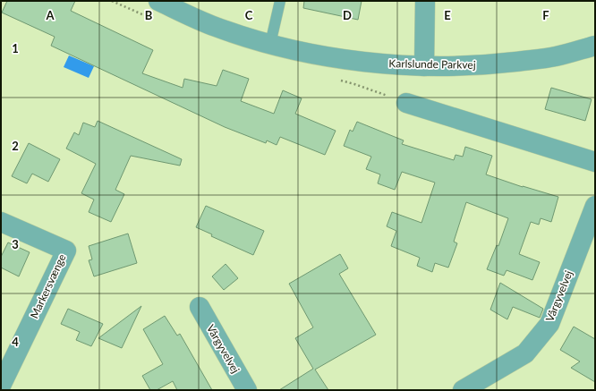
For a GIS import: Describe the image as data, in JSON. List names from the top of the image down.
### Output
{
  "streets": {
    "street": ["Karlslunde Parkvej", "Markersvænge", "Vårgyvelvej"]
  },
  "grid": {
    "columns": [
      "A",
      "B",
      "C",
      "D",
      "E",
      "F"
    ],
    "rows": [
      "1",
      "2",
      "3",
      "4"
    ]
  }
}
